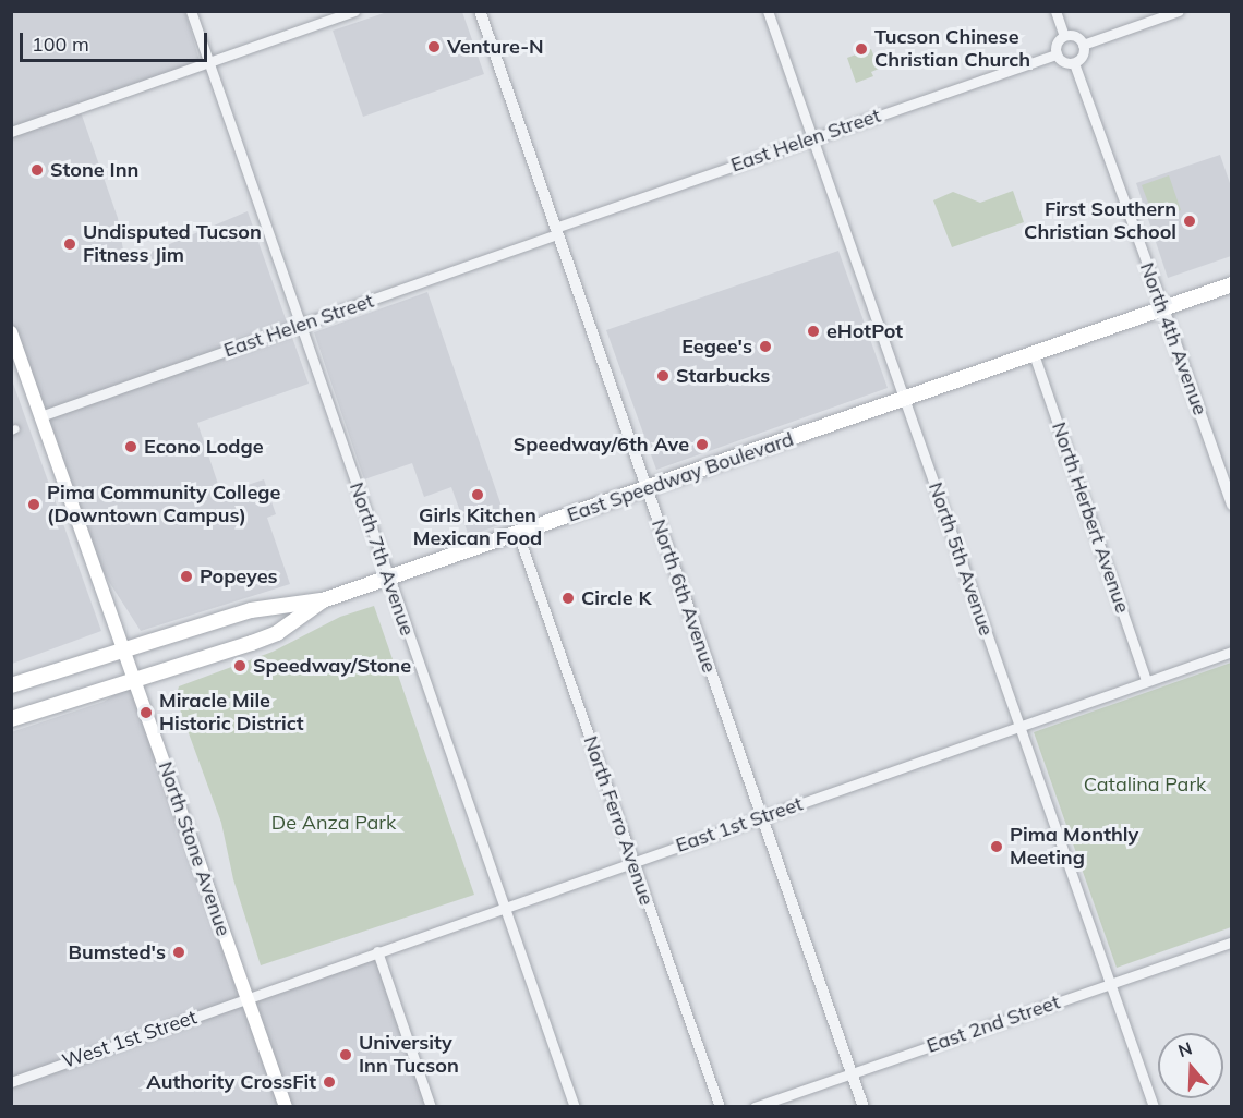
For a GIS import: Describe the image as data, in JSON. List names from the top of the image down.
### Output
{
  "streets": {
    "main road": ["East Speedway Boulevard", "North Stone Avenue"],
    "street": [
      "East Helen Street",
      "North 4th Avenue",
      "North Herbert Avenue",
      "North 7th Avenue",
      "North 5th Avenue",
      "North 6th Avenue",
      "North Ferro Avenue",
      "East 1st Street",
      "East 2nd Street",
      "West 1st Street"
    ]
  },
  "crossings": [
    ["East Helen Street", "North 4th Avenue"],
    ["East Helen Street", "North 7th Avenue"],
    ["East Helen Street", "North 5th Avenue"],
    ["East Helen Street", "North 6th Avenue"],
    ["East Helen Street", "North Stone Avenue"],
    ["North 4th Avenue", "East Speedway Boulevard"],
    ["East Speedway Boulevard", "North Herbert Avenue"],
    ["East Speedway Boulevard", "North 7th Avenue"],
    ["East Speedway Boulevard", "North 5th Avenue"],
    ["East Speedway Boulevard", "North 6th Avenue"],
    ["East Speedway Boulevard", "North Ferro Avenue"],
    ["East Speedway Boulevard", "North Stone Avenue"],
    ["North Herbert Avenue", "East 1st Street"],
    ["North 7th Avenue", "East 1st Street"],
    ["North 5th Avenue", "East 1st Street"],
    ["North 5th Avenue", "East 2nd Street"],
    ["North 6th Avenue", "East 1st Street"],
    ["North 6th Avenue", "East 2nd Street"],
    ["North Ferro Avenue", "East 1st Street"],
    ["East 1st Street", "North Stone Avenue"],
    ["East 1st Street", "West 1st Street"],
    ["North Stone Avenue", "West 1st Street"]
  ],
  "parks": ["Catalina Park", "De Anza Park"],
  "places": [
    "Venture-N",
    "Tucson Chinese Christian Church",
    "Stone Inn",
    "First Southern Christian School",
    "Undisputed Tucson Fitness Jim",
    "eHotPot",
    "Eegee's",
    "Starbucks",
    "Speedway/6th Ave",
    "Econo Lodge",
    "Girls Kitchen Mexican Food",
    "Pima Community College (Downtown Campus)",
    "Popeyes",
    "Circle K",
    "Speedway/Stone",
    "Miracle Mile Historic District",
    "Pima Monthly Meeting",
    "Bumsted's",
    "University Inn Tucson",
    "Authority CrossFit"
  ],
  "scale_bar": "100 m",
  "north": "top"
}
